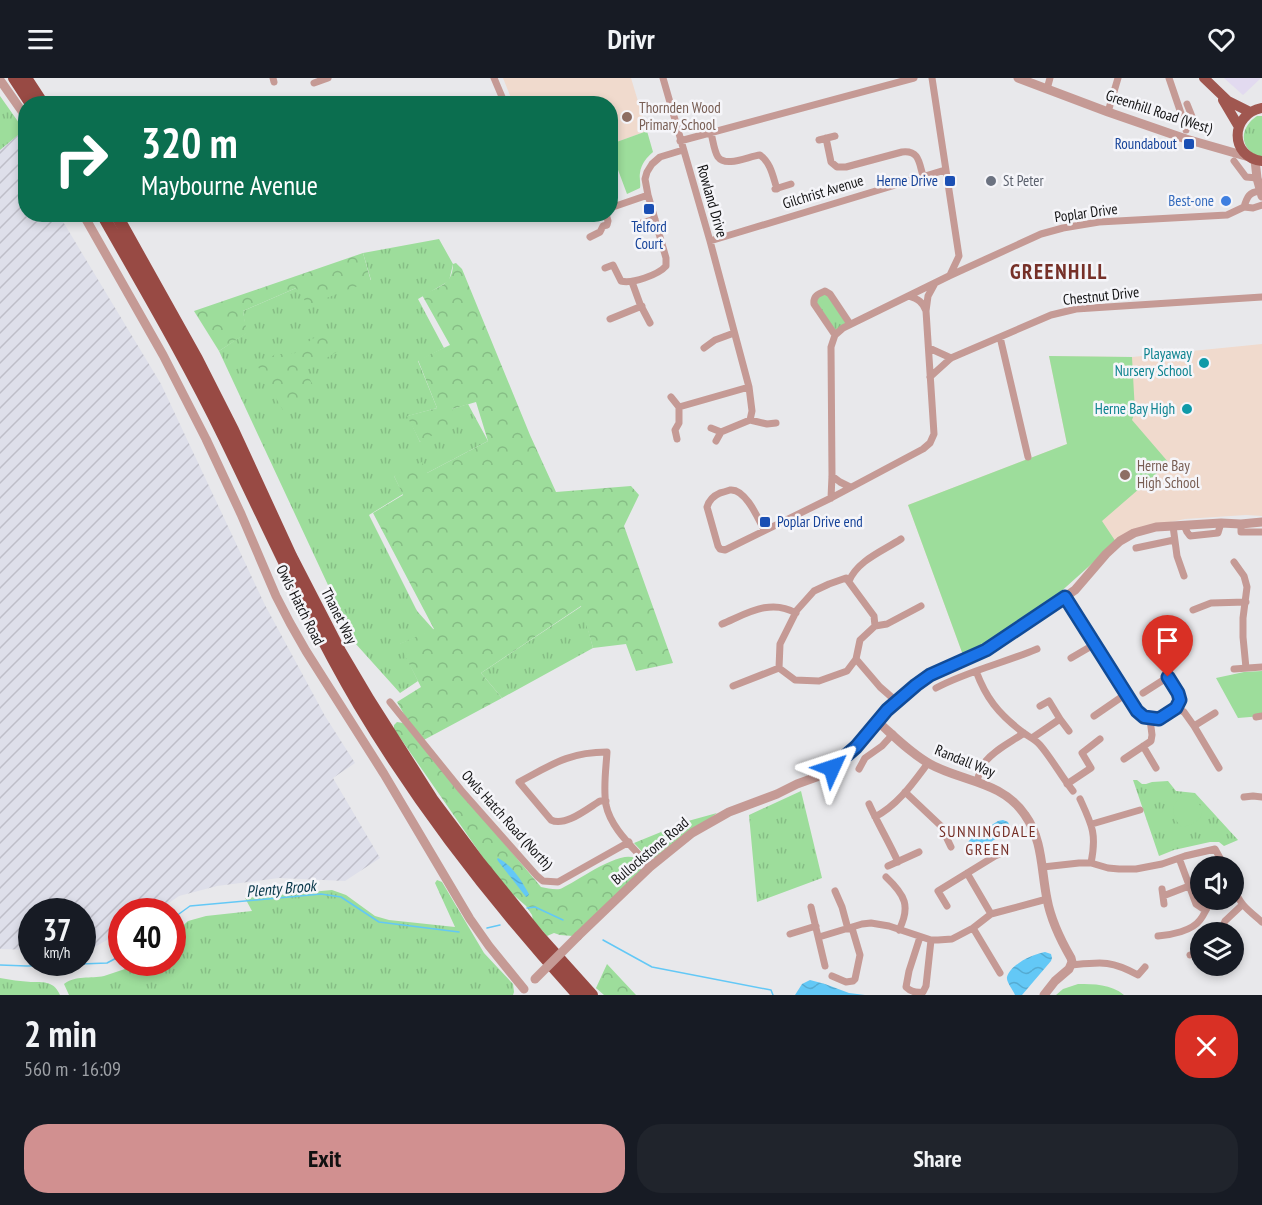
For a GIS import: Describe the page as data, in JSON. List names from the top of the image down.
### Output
{
  "streets": {
    "highway": ["Thanet Way"],
    "street": [
      "Greenhill Road (West)",
      "Gilchrist Avenue",
      "Rowland Drive",
      "Poplar Drive",
      "Chestnut Drive",
      "Owls Hatch Road",
      "Randall Way",
      "Owls Hatch Road (North)",
      "Bullockstone Road"
    ]
  },
  "crossings": [
    ["Gilchrist Avenue", "Rowland Drive"],
    ["Owls Hatch Road", "Bullockstone Road"],
    ["Randall Way", "Bullockstone Road"]
  ],
  "districts": ["GREENHILL", "SUNNINGDALE GREEN"],
  "water": ["Plenty Brook"],
  "places": {
    "other": [
      "Thornden Wood Primary School",
      "St Peter",
      "Best-one",
      "Playaway Nursery School",
      "Herne Bay High",
      "Herne Bay High School"
    ],
    "transit": [
      "Roundabout",
      "Herne Drive",
      "Telford Court",
      "Poplar Drive end"
    ]
  },
  "page": {
    "header": "Drivr",
    "turn": ["320 m", "Maybourne Avenue"],
    "speed": "37 km/h",
    "limit": "40",
    "heading": ["2 min", "560 m · 16:09"],
    "buttons": ["Exit", "Share"]
  }
}
